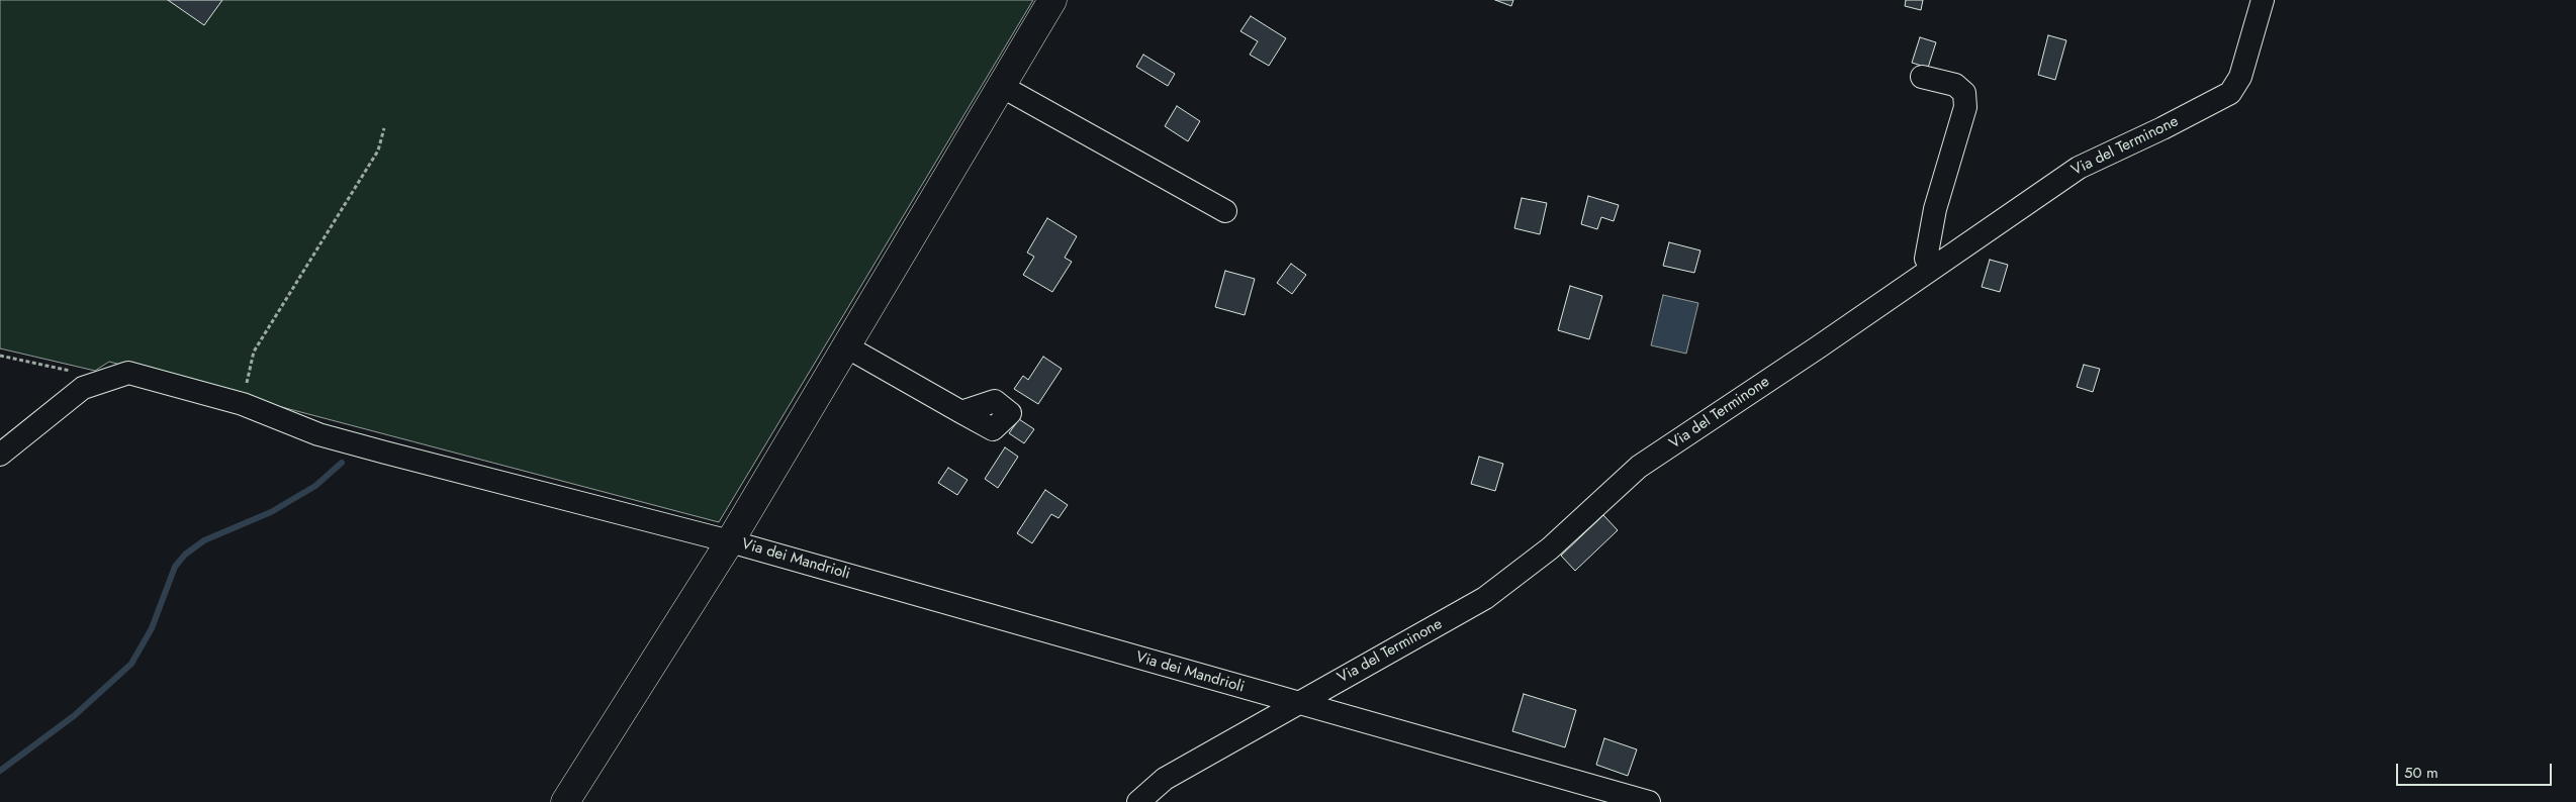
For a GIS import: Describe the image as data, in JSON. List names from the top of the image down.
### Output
{
  "streets": {
    "street": ["Via del Terminone", "Via dei Mandrioli"]
  },
  "crossings": [
    ["Via del Terminone", "Via dei Mandrioli"]
  ],
  "scale_bar": "50 m"
}
